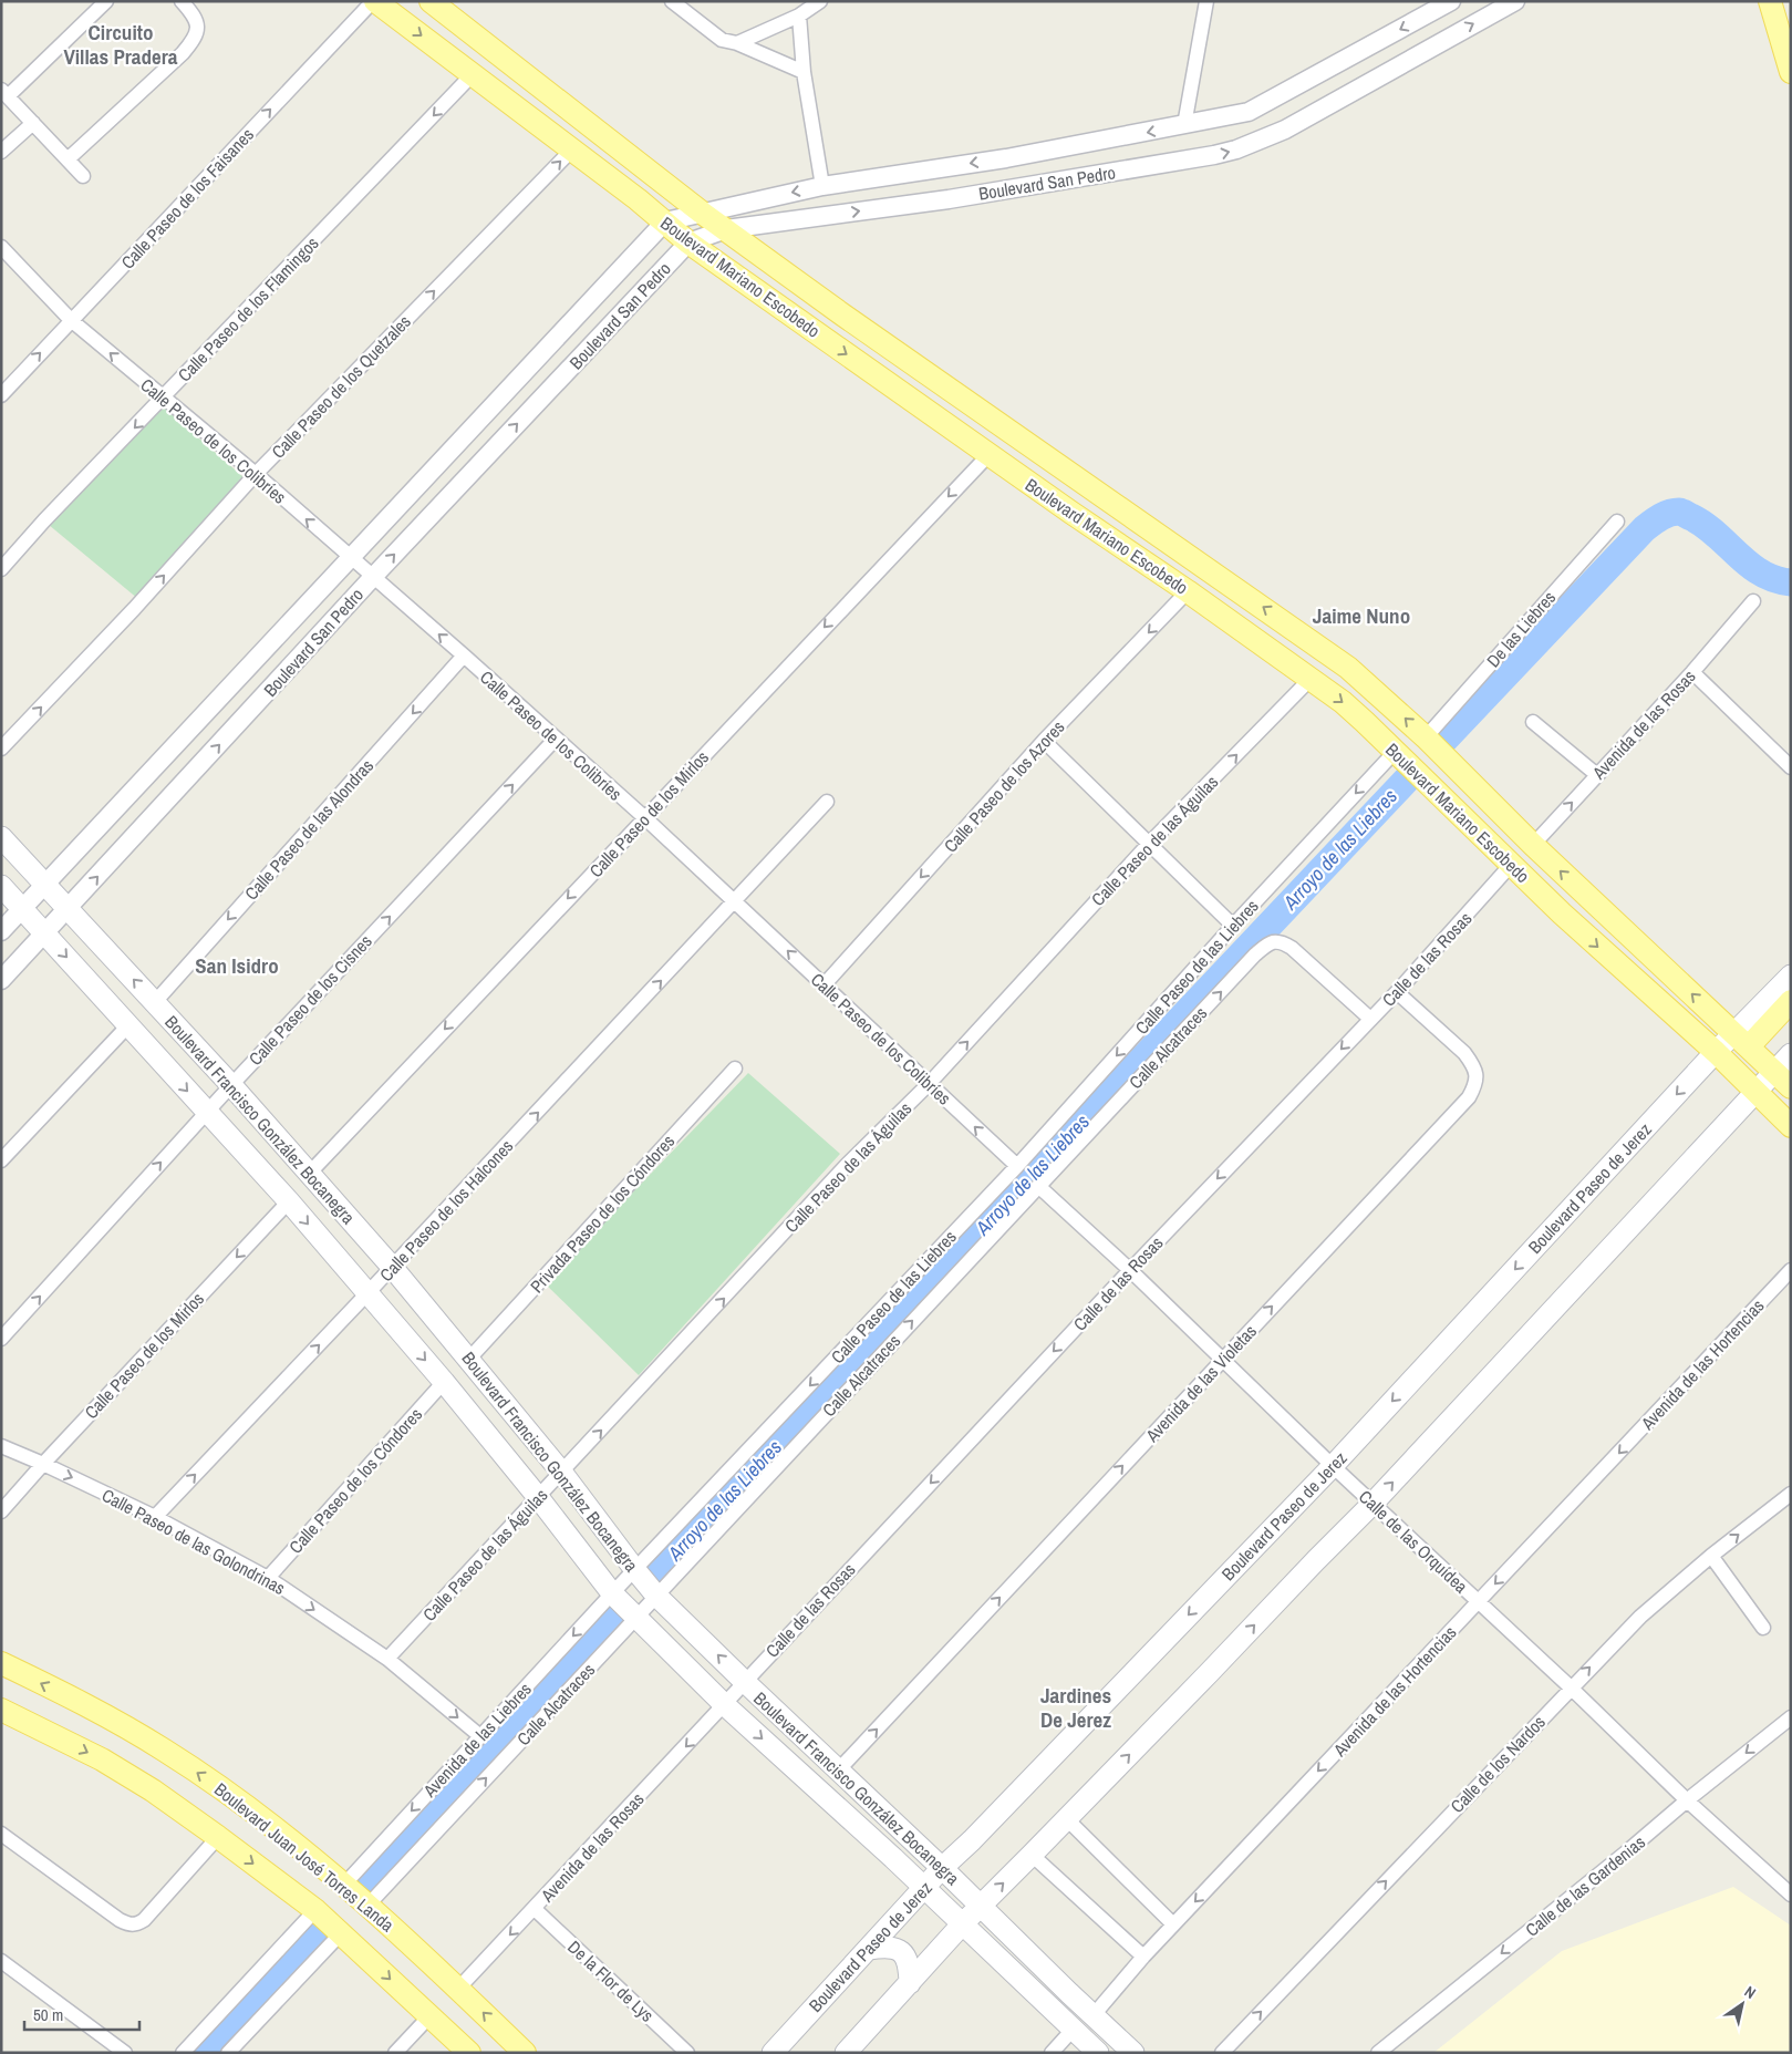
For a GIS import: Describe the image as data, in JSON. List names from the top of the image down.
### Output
{
  "streets": {
    "main road": [
      "Boulevard Mariano Escobedo",
      "Boulevard Francisco González Bocanegra",
      "Boulevard Paseo de Jerez",
      "Boulevard Juan José Torres Landa"
    ],
    "street": [
      "Boulevard San Pedro",
      "Calle Paseo de los Faisanes",
      "Calle Paseo de los Flamingos",
      "Calle Paseo de los Quetzales",
      "Calle Paseo de los Colibríes",
      "De las Liebres",
      "Avenida de las Rosas",
      "Calle Paseo de los Azores",
      "Calle Paseo de los Mirlos",
      "Calle Paseo de las Alondras",
      "Calle Paseo de las Águilas",
      "Calle de las Rosas",
      "Calle Paseo de las Liebres",
      "Calle Paseo de los Cisnes",
      "Calle Alcatraces",
      "Calle Paseo de los Halcones",
      "Privada Paseo de los Cóndores",
      "Avenida de las Hortencias",
      "Avenida de las Violetas",
      "Calle Paseo de los Cóndores",
      "Calle Paseo de las Golondrinas",
      "Calle de las Orquídea",
      "Avenida de las Liebres",
      "Calle de los Nardos",
      "Calle de las Gardenias",
      "De la Flor de Lys"
    ]
  },
  "crossings": [
    ["Boulevard San Pedro", "Boulevard Mariano Escobedo"],
    ["Boulevard San Pedro", "Calle Paseo de los Colibríes"],
    ["Boulevard San Pedro", "Boulevard Francisco González Bocanegra"],
    ["Calle Paseo de los Faisanes", "Boulevard Mariano Escobedo"],
    ["Calle Paseo de los Faisanes", "Calle Paseo de los Colibríes"],
    ["Boulevard Mariano Escobedo", "Calle Paseo de los Flamingos"],
    ["Boulevard Mariano Escobedo", "Calle Paseo de los Quetzales"],
    ["Boulevard Mariano Escobedo", "De las Liebres"],
    ["Boulevard Mariano Escobedo", "Avenida de las Rosas"],
    ["Boulevard Mariano Escobedo", "Calle Paseo de los Azores"],
    ["Boulevard Mariano Escobedo", "Calle Paseo de los Mirlos"],
    ["Boulevard Mariano Escobedo", "Calle Paseo de las Águilas"],
    ["Boulevard Mariano Escobedo", "Calle de las Rosas"],
    ["Boulevard Mariano Escobedo", "Calle Paseo de las Liebres"],
    ["Boulevard Mariano Escobedo", "Boulevard Paseo de Jerez"],
    ["Calle Paseo de los Flamingos", "Calle Paseo de los Colibríes"],
    ["Calle Paseo de los Quetzales", "Calle Paseo de los Colibríes"],
    ["Calle Paseo de los Colibríes", "Calle Paseo de los Azores"],
    ["Calle Paseo de los Colibríes", "Calle Paseo de los Mirlos"],
    ["Calle Paseo de los Colibríes", "Calle Paseo de las Alondras"],
    ["Calle Paseo de los Colibríes", "Calle Paseo de las Águilas"],
    ["Calle Paseo de los Colibríes", "Calle Paseo de las Liebres"],
    ["Calle Paseo de los Colibríes", "Calle Paseo de los Cisnes"],
    ["Calle Paseo de los Colibríes", "Calle Paseo de los Halcones"],
    ["Avenida de las Rosas", "Calle de las Rosas"],
    ["Avenida de las Rosas", "Boulevard Francisco González Bocanegra"],
    ["Avenida de las Rosas", "Boulevard Juan José Torres Landa"],
    ["Avenida de las Rosas", "De la Flor de Lys"],
    ["Calle Paseo de los Mirlos", "Boulevard Francisco González Bocanegra"],
    ["Calle Paseo de los Mirlos", "Calle Paseo de las Golondrinas"],
    ["Calle Paseo de las Alondras", "Boulevard Francisco González Bocanegra"],
    ["Calle Paseo de las Águilas", "Boulevard Francisco González Bocanegra"],
    ["Calle Paseo de las Águilas", "Calle Paseo de las Golondrinas"],
    ["Calle de las Rosas", "Calle Alcatraces"],
    ["Calle de las Rosas", "Boulevard Francisco González Bocanegra"],
    ["Calle de las Rosas", "Avenida de las Violetas"],
    ["Calle de las Rosas", "Calle de las Orquídea"],
    ["Calle Paseo de las Liebres", "Boulevard Francisco González Bocanegra"],
    ["Calle Paseo de las Liebres", "Avenida de las Liebres"],
    ["Calle Paseo de los Cisnes", "Boulevard Francisco González Bocanegra"],
    ["Calle Alcatraces", "Boulevard Francisco González Bocanegra"],
    ["Calle Alcatraces", "Calle de las Orquídea"],
    ["Calle Alcatraces", "Boulevard Juan José Torres Landa"],
    ["Boulevard Francisco González Bocanegra", "Boulevard Paseo de Jerez"],
    ["Boulevard Francisco González Bocanegra", "Calle Paseo de los Halcones"],
    ["Boulevard Francisco González Bocanegra", "Privada Paseo de los Cóndores"],
    ["Boulevard Francisco González Bocanegra", "Avenida de las Hortencias"],
    ["Boulevard Francisco González Bocanegra", "Avenida de las Violetas"],
    ["Boulevard Francisco González Bocanegra", "Calle Paseo de los Cóndores"],
    ["Boulevard Francisco González Bocanegra", "Avenida de las Liebres"],
    ["Boulevard Paseo de Jerez", "Calle de las Orquídea"],
    ["Calle Paseo de los Halcones", "Calle Paseo de las Golondrinas"],
    ["Avenida de las Hortencias", "Calle de las Orquídea"],
    ["Avenida de las Violetas", "Calle de las Orquídea"],
    ["Calle Paseo de los Cóndores", "Calle Paseo de las Golondrinas"],
    ["Calle Paseo de las Golondrinas", "Avenida de las Liebres"],
    ["Calle de las Orquídea", "Calle de los Nardos"],
    ["Calle de las Orquídea", "Calle de las Gardenias"],
    ["Avenida de las Liebres", "Boulevard Juan José Torres Landa"]
  ],
  "one_way": [
    "Calle Paseo de los Faisanes",
    "Calle Paseo de los Flamingos",
    "Calle Paseo de los Quetzales",
    "Calle Paseo de los Colibríes",
    "Calle Paseo de los Azores",
    "Calle Paseo de los Mirlos",
    "Calle Paseo de las Alondras",
    "Calle Paseo de las Águilas",
    "Calle de las Rosas",
    "Calle Paseo de las Liebres",
    "Calle Paseo de los Cisnes",
    "Calle Alcatraces",
    "Calle Paseo de los Halcones",
    "Avenida de las Hortencias",
    "Avenida de las Violetas",
    "Calle Paseo de las Golondrinas",
    "Avenida de las Liebres",
    "Calle de los Nardos",
    "Calle de las Gardenias"
  ],
  "districts": [
    "Circuito Villas Pradera",
    "Jaime Nuno",
    "San Isidro",
    "Jardines De Jerez"
  ],
  "water": ["Arroyo de las Liebres"],
  "scale_bar": "50 m",
  "north": "top right"
}
